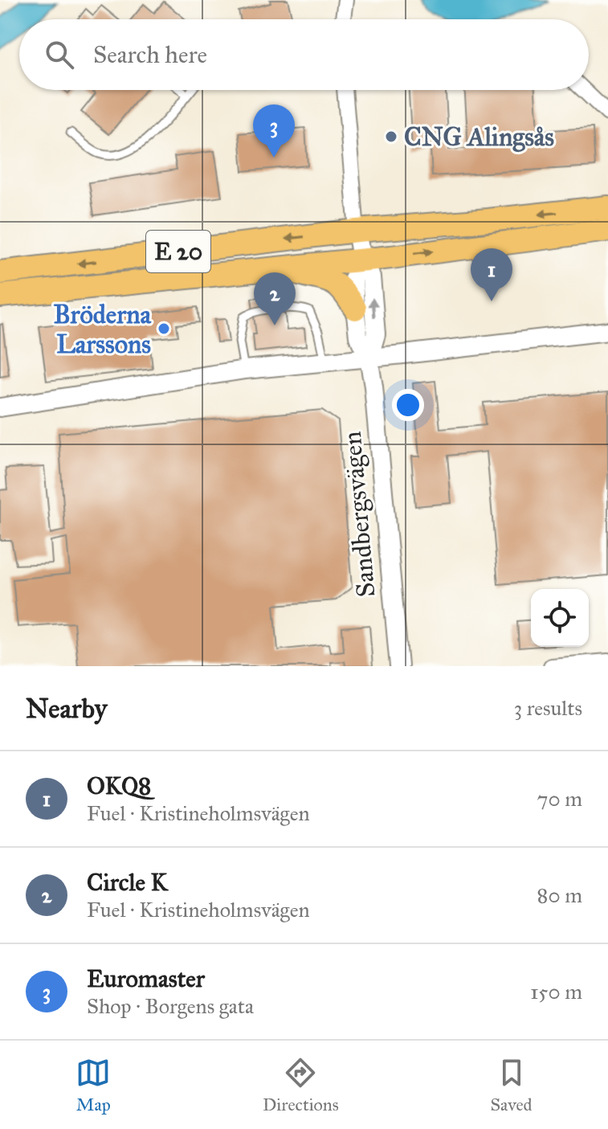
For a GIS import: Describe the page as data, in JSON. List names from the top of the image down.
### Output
{
  "streets": {
    "highway": ["E 20"],
    "street": ["Sandbergsvägen"]
  },
  "crossings": [
    ["E 20", "Sandbergsvägen"]
  ],
  "places": ["CNG Alingsås", "Bröderna Larssons"],
  "page": {
    "search": "Search here",
    "pins": ["3", "1", "2"],
    "heading": ["Nearby", "3 results"],
    "list": [
      {
        "mark": "1",
        "name": "OKQ8",
        "note": "Fuel · Kristineholmsvägen",
        "value": "70 m"
      },
      {
        "mark": "2",
        "name": "Circle K",
        "note": "Fuel · Kristineholmsvägen",
        "value": "80 m"
      },
      {
        "mark": "3",
        "name": "Euromaster",
        "note": "Shop · Borgens gata",
        "value": "150 m"
      }
    ],
    "nav": ["Map", "Directions", "Saved"]
  }
}
